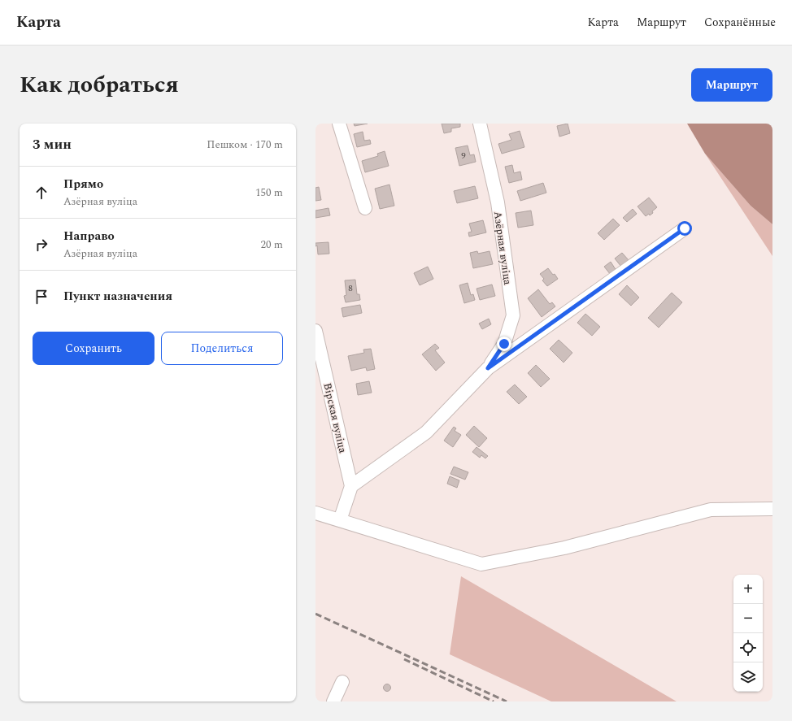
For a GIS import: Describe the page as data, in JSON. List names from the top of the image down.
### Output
{
  "streets": {
    "street": ["Азёрная вуліца", "Вірская вуліца"]
  },
  "crossings": [
    ["Азёрная вуліца", "Вірская вуліца"]
  ],
  "house_numbers": ["9", "8"],
  "page": {
    "header": "Карта",
    "nav": ["Карта", "Маршрут", "Сохранённые"],
    "title": "Как добраться",
    "buttons": [
      "Маршрут",
      ["Сохранить", "Поделиться"]
    ],
    "heading": ["3 мин", "Пешком · 170 m"],
    "list": [
      ["Прямо", "Азёрная вуліца", "150 m"],
      ["Направо", "Азёрная вуліца", "20 m"],
      "Пункт назначения"
    ],
    "map_buttons": ["+", "−"]
  }
}
